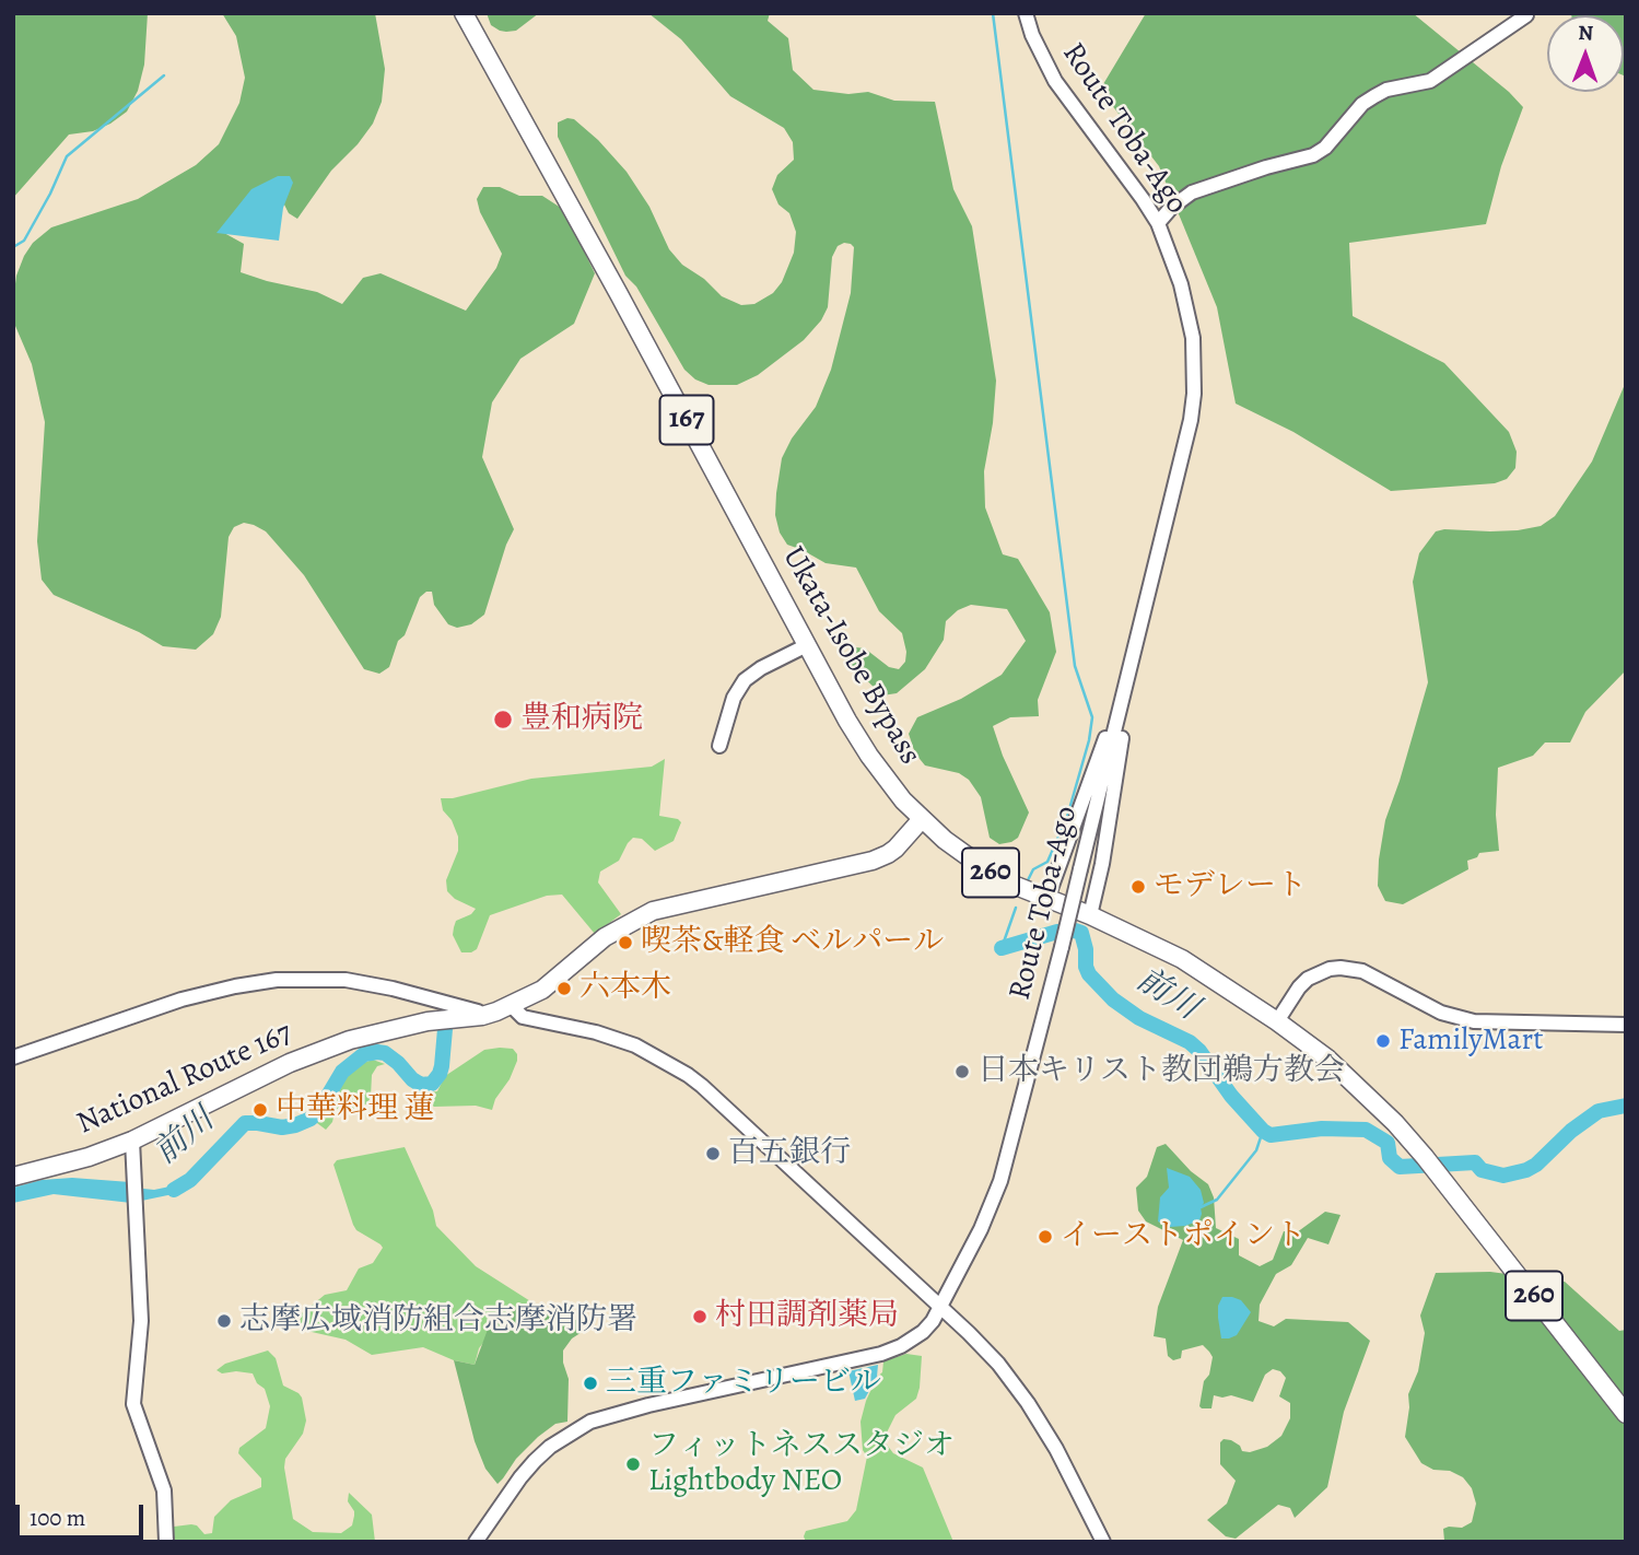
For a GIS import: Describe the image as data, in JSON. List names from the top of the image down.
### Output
{
  "streets": {
    "highway": [
      "167",
      "Ukata-Isobe Bypass",
      "260",
      "National Route 167"
    ],
    "main road": ["Route Toba-Ago"]
  },
  "crossings": [
    ["Ukata-Isobe Bypass", "National Route 167"]
  ],
  "water": ["前川"],
  "places": [
    "豊和病院",
    "モデレート",
    "喫茶&軽食 ベルパール",
    "六本木",
    "FamilyMart",
    "日本キリスト教団鵜方教会",
    "中華料理 蓮",
    "百五銀行",
    "イーストポイント",
    "村田調剤薬局",
    "志摩広域消防組合志摩消防署",
    "三重ファミリービル",
    "フィットネススタジオ Lightbody NEO"
  ],
  "scale_bar": "100 m",
  "north": "top"
}
